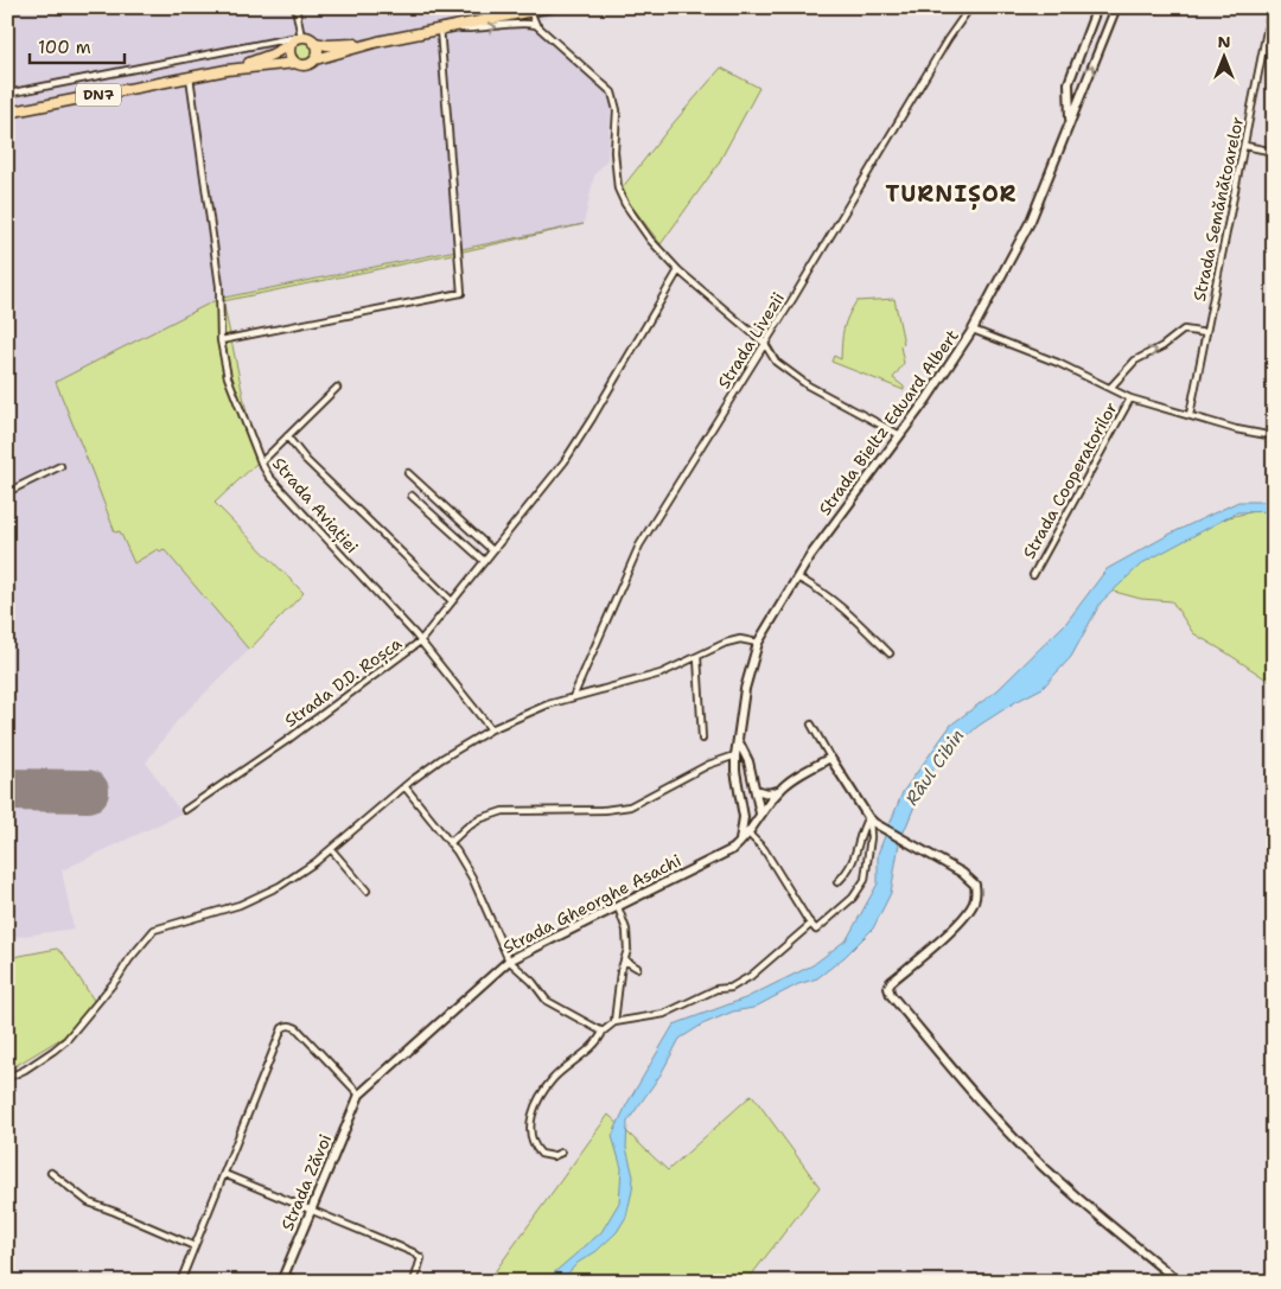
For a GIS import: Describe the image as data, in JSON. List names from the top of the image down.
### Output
{
  "streets": {
    "main road": ["DN7"],
    "street": [
      "Strada Semănătoarelor",
      "Strada Livezii",
      "Strada Bieltz Eduard Albert",
      "Strada Cooperatorilor",
      "Strada Aviației",
      "Strada D.D. Roșca",
      "Strada Gheorghe Asachi",
      "Strada Zăvoi"
    ]
  },
  "crossings": [
    ["DN7", "Strada Aviației"],
    ["Strada Bieltz Eduard Albert", "Strada Gheorghe Asachi"],
    ["Strada Aviației", "Strada D.D. Roșca"],
    ["Strada Gheorghe Asachi", "Strada Zăvoi"]
  ],
  "districts": ["TURNIȘOR"],
  "water": ["Râul Cibin"],
  "scale_bar": "100 m",
  "north": "top"
}
